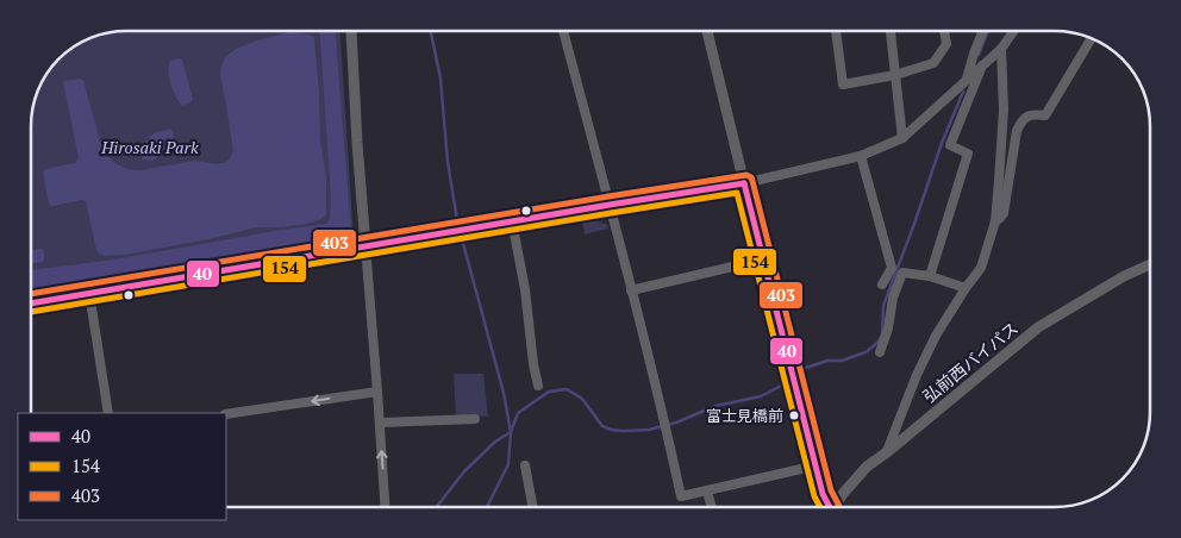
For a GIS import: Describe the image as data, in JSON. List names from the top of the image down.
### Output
{
  "streets": {
    "street": ["弘前西バイパス"]
  },
  "parks": ["Hirosaki Park"],
  "places": ["富士見橋前"],
  "lines": ["transit line 403", "transit line 40", "transit line 154"],
  "legend": ["40", "154", "403"]
}
